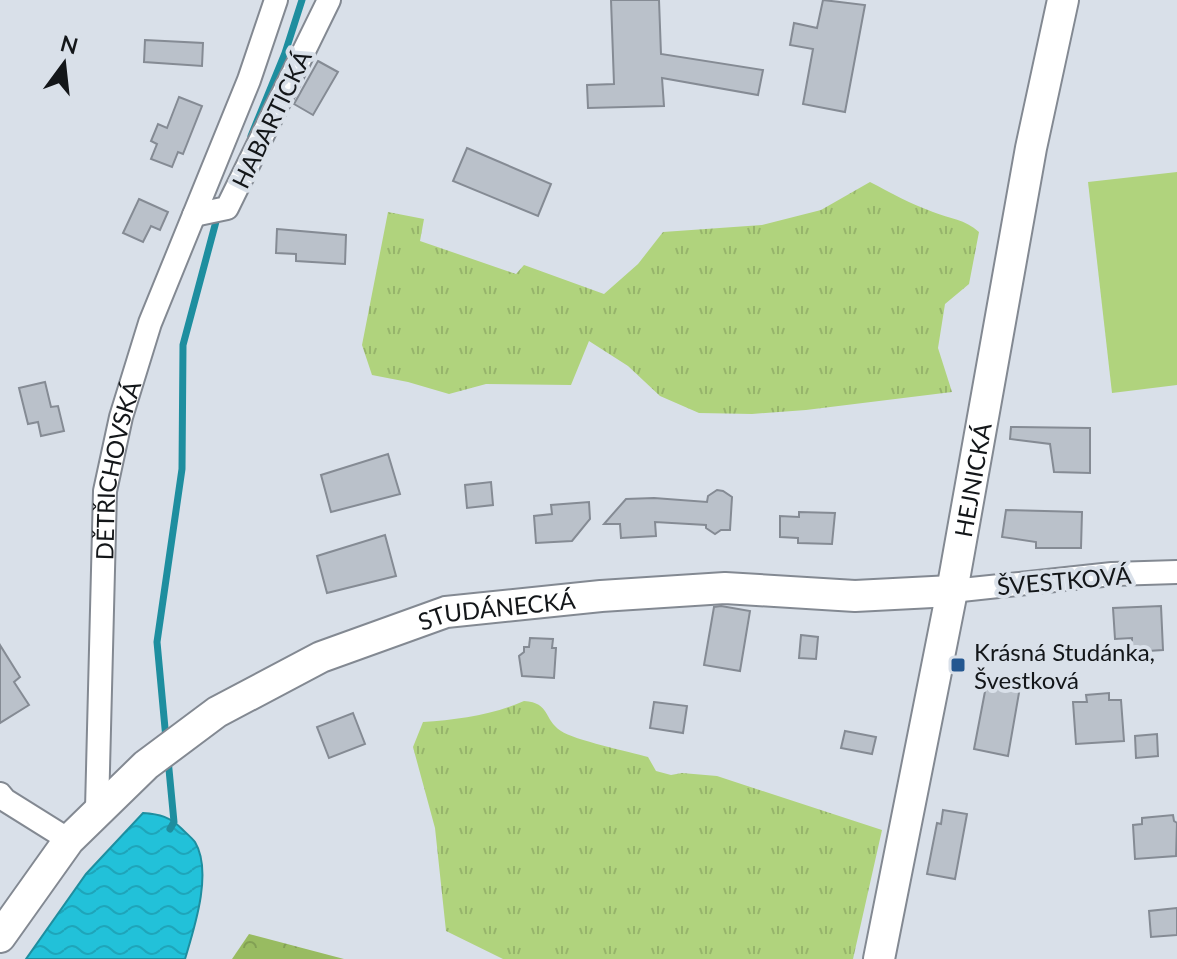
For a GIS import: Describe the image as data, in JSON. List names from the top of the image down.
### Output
{
  "streets": {
    "street": [
      "HABARTICKÁ",
      "DĚTŘICHOVSKÁ",
      "HEJNICKÁ",
      "ŠVESTKOVÁ",
      "STUDÁNECKÁ"
    ]
  },
  "crossings": [
    ["HABARTICKÁ", "DĚTŘICHOVSKÁ"],
    ["DĚTŘICHOVSKÁ", "STUDÁNECKÁ"],
    ["HEJNICKÁ", "ŠVESTKOVÁ"],
    ["HEJNICKÁ", "STUDÁNECKÁ"],
    ["ŠVESTKOVÁ", "STUDÁNECKÁ"]
  ],
  "places": {
    "transit": ["Krásná Studánka, Švestková"]
  },
  "north": "top"
}
